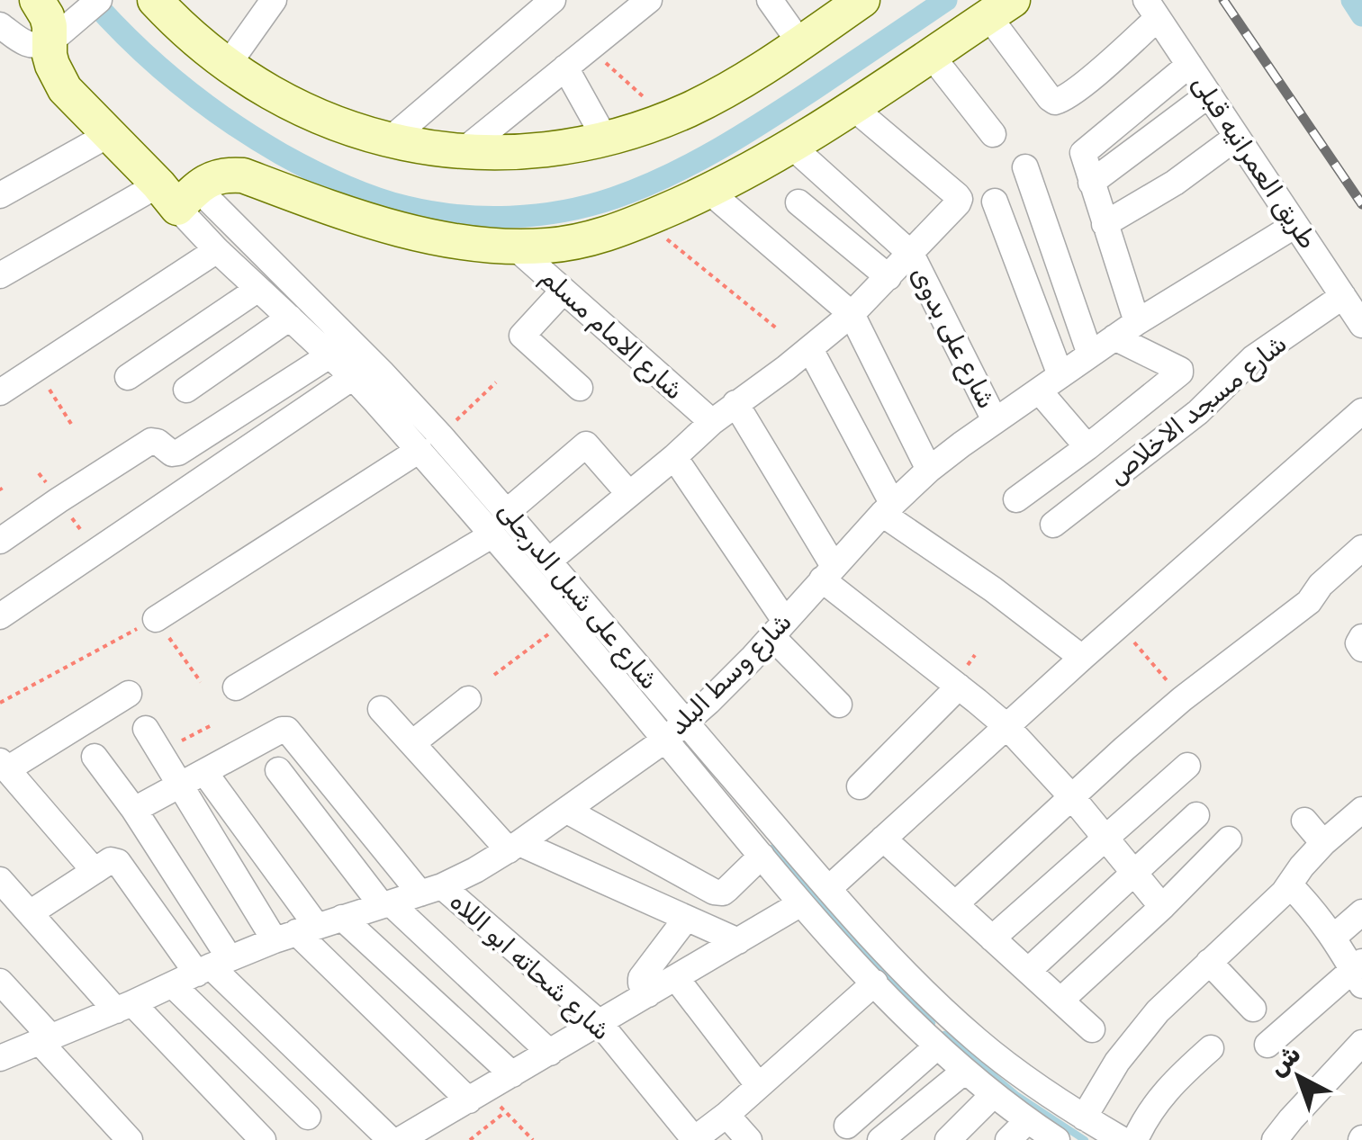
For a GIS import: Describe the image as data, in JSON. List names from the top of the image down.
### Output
{
  "streets": {
    "street": [
      "طريق العمرانيه قبلى",
      "شارع الامام مسلم",
      "شارع على بدوى",
      "شارع مسجد الاخلاص",
      "شارع على شبل الدرجلى",
      "شارع وسط البلد",
      "شارع شحاته ابو اللاه"
    ]
  },
  "crossings": [
    ["طريق العمرانيه قبلى", "شارع مسجد الاخلاص"],
    ["طريق العمرانيه قبلى", "شارع وسط البلد"],
    ["شارع على بدوى", "شارع وسط البلد"],
    ["شارع على شبل الدرجلى", "شارع وسط البلد"],
    ["شارع وسط البلد", "شارع شحاته ابو اللاه"]
  ],
  "north": "top left"
}
